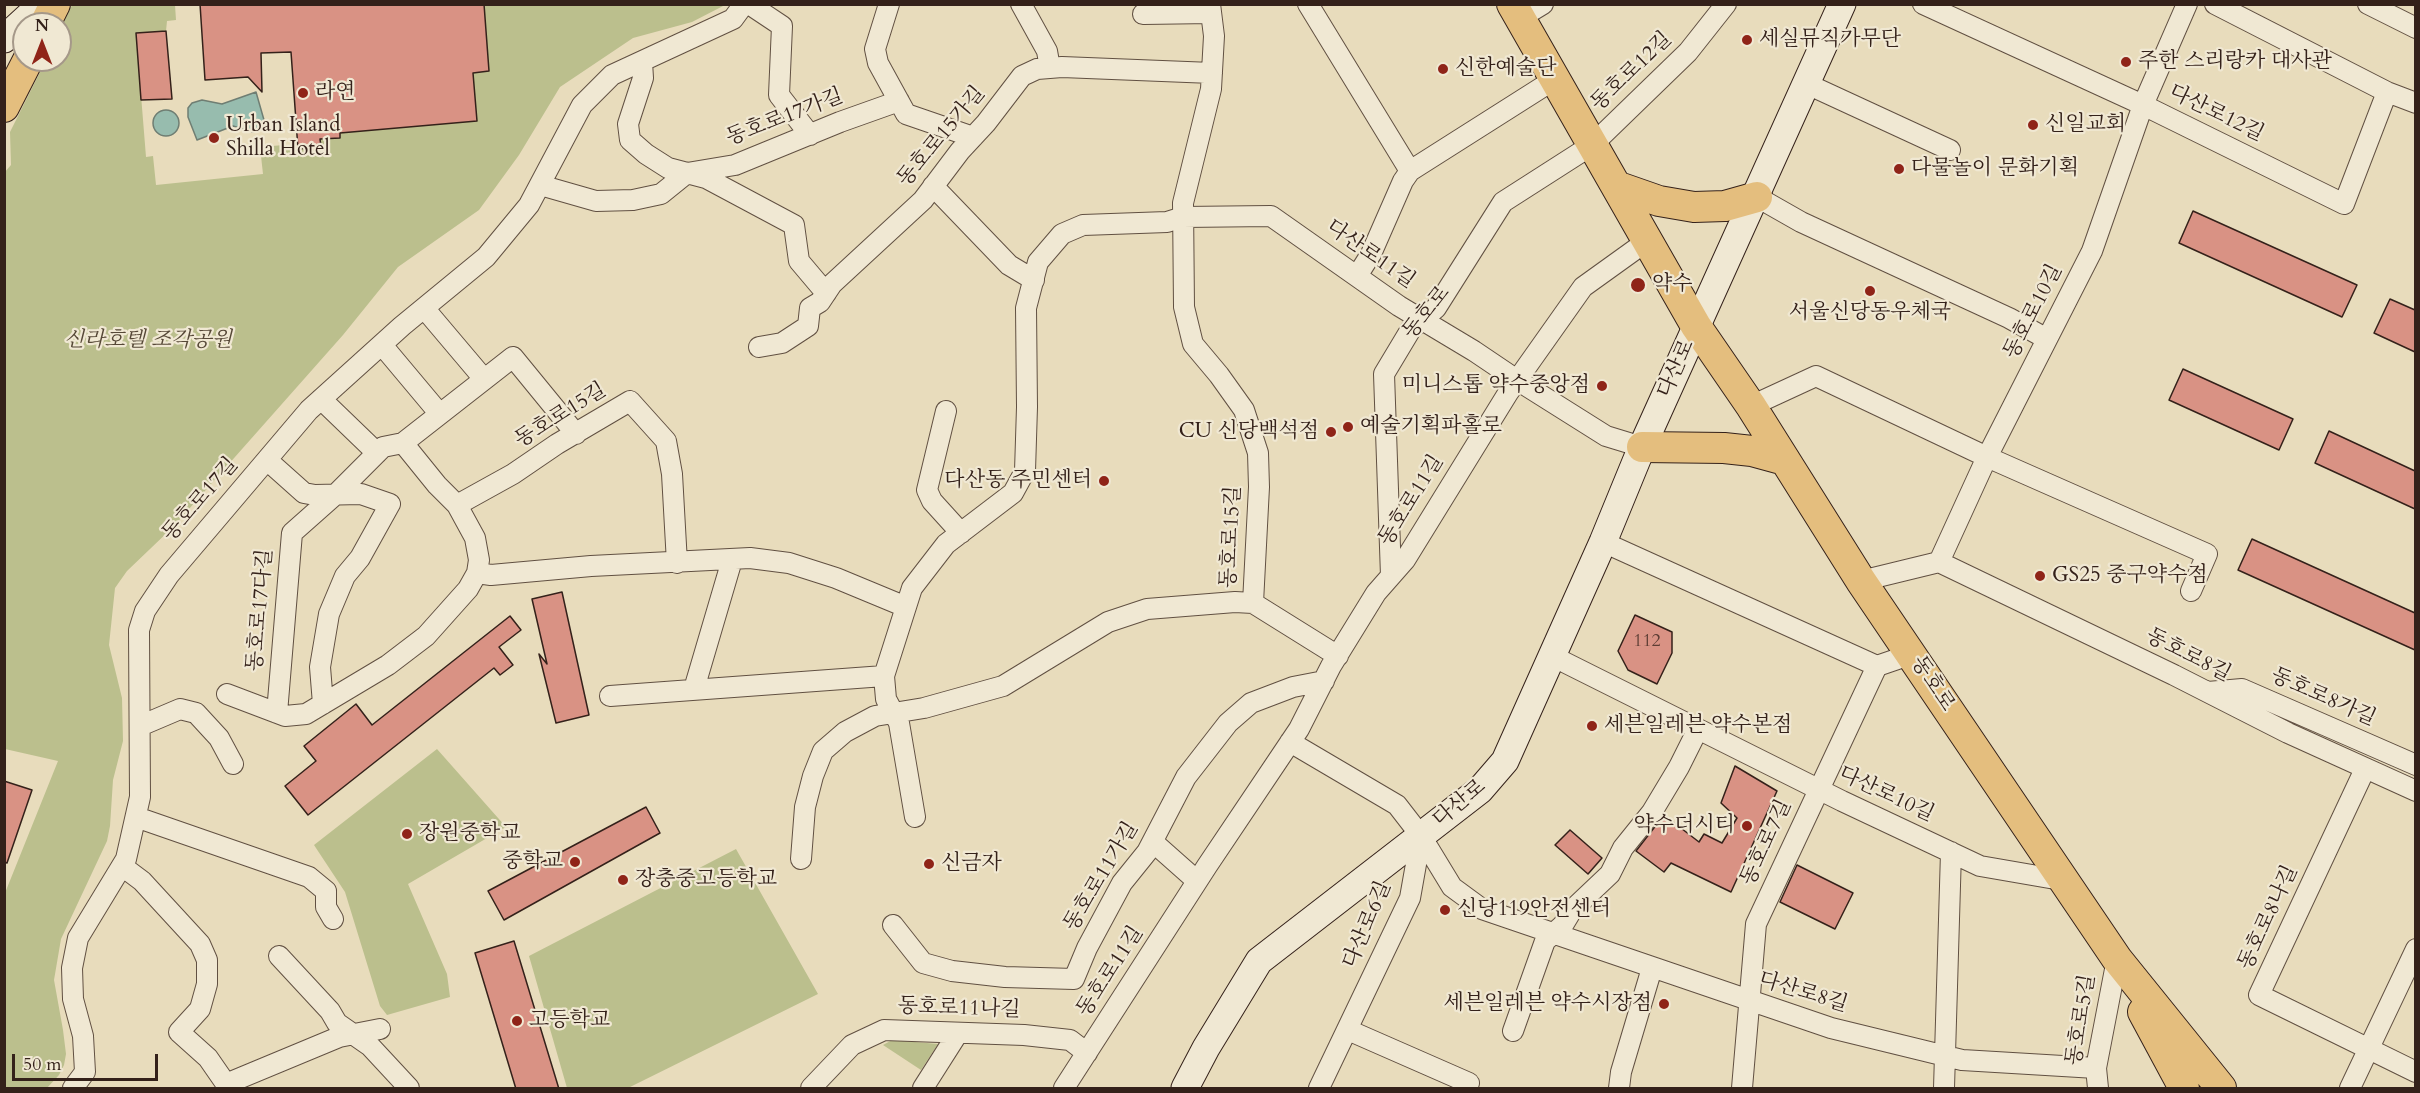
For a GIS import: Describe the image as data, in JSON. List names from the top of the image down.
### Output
{
  "streets": {
    "main road": ["동호로", "다산로"],
    "street": [
      "동호로12길",
      "다산로12길",
      "동호로17가길",
      "동호로15가길",
      "다산로11길",
      "동호로10길",
      "동호로15길",
      "동호로17길",
      "동호로11길",
      "동호로17다길",
      "동호로8길",
      "동호로8가길",
      "다산로10길",
      "동호로7길",
      "동호로11가길",
      "동호로8나길",
      "다산로6길",
      "다산로8길",
      "동호로11나길",
      "동호로5길"
    ]
  },
  "crossings": [
    ["동호로12길", "동호로"],
    ["다산로12길", "동호로10길"],
    ["동호로15가길", "동호로15길"],
    ["다산로11길", "동호로"],
    ["다산로11길", "다산로"],
    ["다산로11길", "동호로15길"],
    ["다산로11길", "동호로11길"],
    ["동호로10길", "동호로8길"],
    ["동호로", "다산로"],
    ["동호로", "동호로11길"],
    ["동호로", "다산로10길"],
    ["동호로", "동호로5길"],
    ["다산로", "동호로11길"],
    ["다산로", "다산로10길"],
    ["다산로", "다산로6길"],
    ["다산로", "다산로8길"],
    ["동호로11길", "동호로11가길"],
    ["동호로11길", "동호로11나길"],
    ["동호로8길", "동호로8가길"],
    ["동호로8길", "동호로8나길"],
    ["다산로10길", "동호로7길"],
    ["동호로7길", "다산로8길"],
    ["다산로6길", "다산로8길"],
    ["다산로8길", "동호로5길"]
  ],
  "parks": ["신라호텔 조각공원"],
  "places": [
    "세실뮤직가무단",
    "주한 스리랑카 대사관",
    "신한예술단",
    "라연",
    "신일교회",
    "Urban Island Shilla Hotel",
    "다물놀이 문화기획",
    "약수",
    "서울신당동우체국",
    "미니스톱 약수중앙점",
    "예술기획파홀로",
    "CU 신당백석점",
    "다산동 주민센터",
    "GS25 중구약수점",
    "세븐일레븐 약수본점",
    "약수더시티",
    "장원중학교",
    "중학교",
    "신금자",
    "장충중고등학교",
    "신당119안전센터",
    "세븐일레븐 약수시장점",
    "고등학교"
  ],
  "house_numbers": ["112"],
  "scale_bar": "50 m",
  "north": "top"
}
